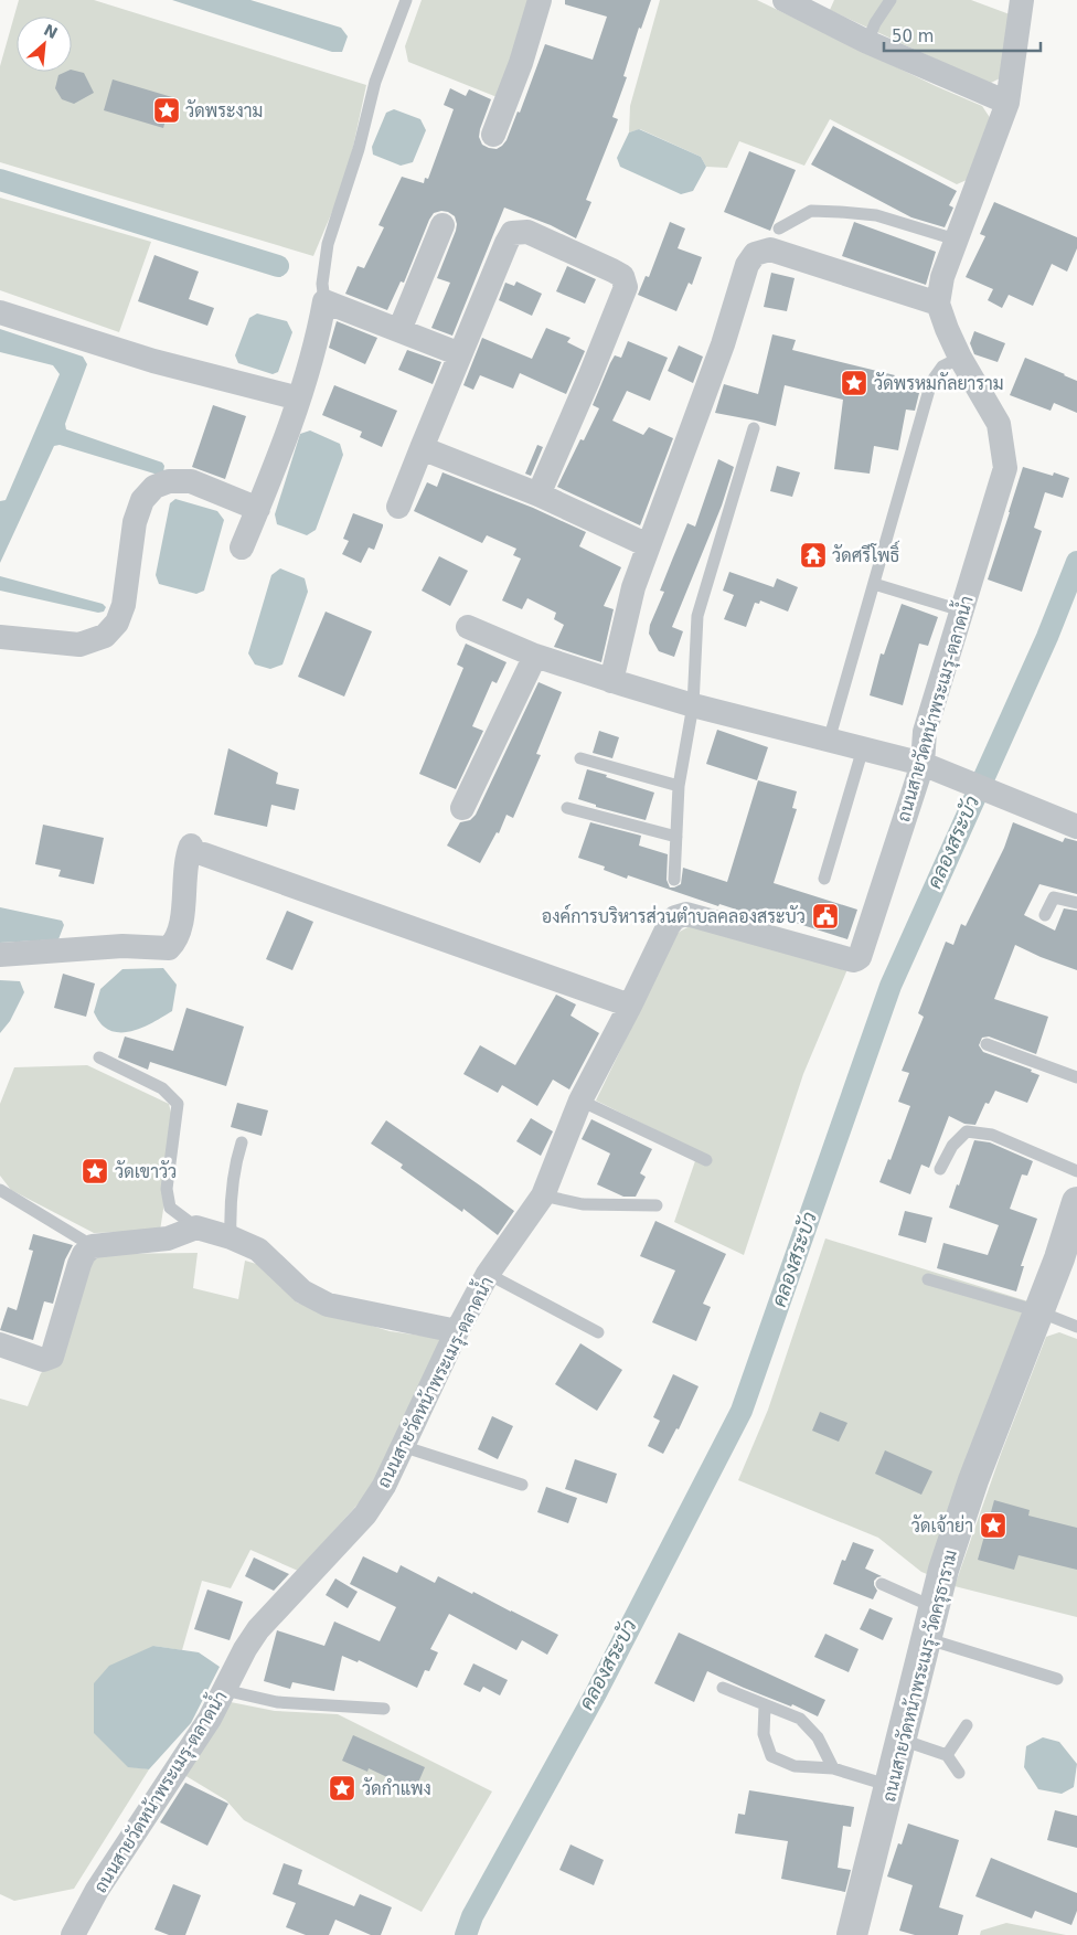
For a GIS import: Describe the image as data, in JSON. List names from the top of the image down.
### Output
{
  "streets": {
    "street": ["ถนนสายวัดหน้าพระเมรุ-ตลาดน้ำ", "ถนนสายวัดหน้าพระเมรุ-วัดครุธาราม"]
  },
  "water": ["คลองสระบัว"],
  "places": {
    "place": [
      "วัดพระงาม",
      "วัดพรหมกัลยาราม",
      "วัดเขาวัว",
      "วัดเจ้าย่า",
      "วัดกำแพง"
    ],
    "temple": ["วัดศรีโพธิ์"],
    "public building": ["องค์การบริหารส่วนตำบลคลองสระบัว"]
  },
  "scale_bar": "50 m",
  "north": "top right"
}
